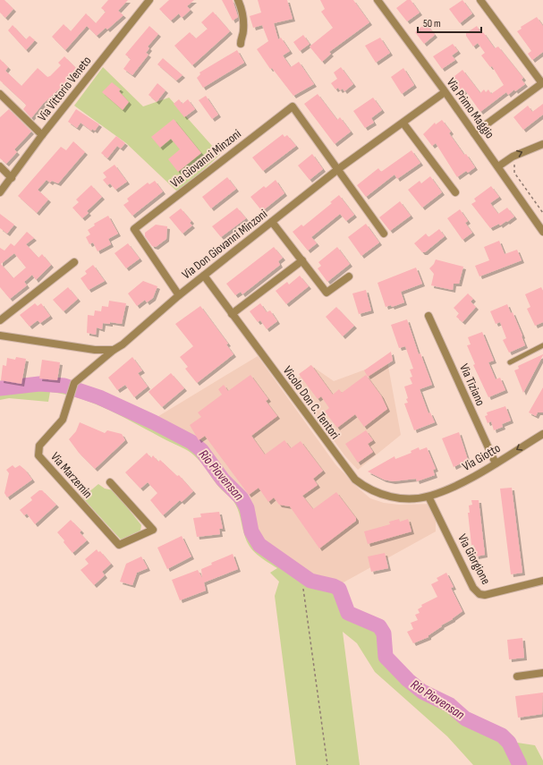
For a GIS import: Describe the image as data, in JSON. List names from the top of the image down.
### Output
{
  "streets": {
    "street": [
      "Via Vittorio Veneto",
      "Via Primo Maggio",
      "Via Giovanni Minzoni",
      "Via Don Giovanni Minzoni",
      "Via Tiziano",
      "Vicolo Don C. Tentori",
      "Via Giotto",
      "Via Marzemin",
      "Via Giorgione"
    ]
  },
  "crossings": [
    ["Via Primo Maggio", "Via Don Giovanni Minzoni"],
    ["Via Giovanni Minzoni", "Via Don Giovanni Minzoni"],
    ["Via Don Giovanni Minzoni", "Vicolo Don C. Tentori"],
    ["Via Don Giovanni Minzoni", "Via Marzemin"],
    ["Via Tiziano", "Via Giotto"],
    ["Vicolo Don C. Tentori", "Via Giotto"],
    ["Vicolo Don C. Tentori", "Via Giorgione"],
    ["Via Giotto", "Via Giorgione"]
  ],
  "one_way": ["Via Giotto"],
  "water": ["Rio Piovensan"],
  "scale_bar": "50 m"
}
